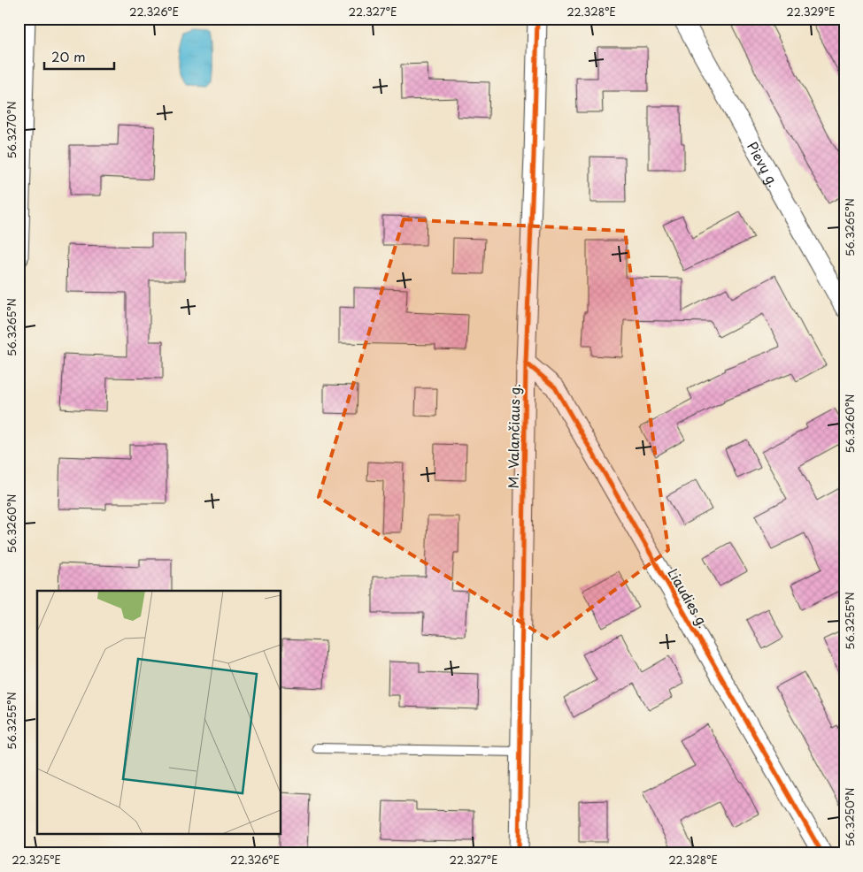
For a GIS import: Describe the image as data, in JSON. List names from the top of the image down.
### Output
{
  "streets": {
    "street": ["Pievų g.", "M. Valančiaus g.", "Liaudies g."]
  },
  "crossings": [
    ["M. Valančiaus g.", "Liaudies g."]
  ],
  "scale_bar": "20 m",
  "coordinates": [
    "22.326°E",
    "22.327°E",
    "22.328°E",
    "22.329°E",
    "56.3270°N",
    "56.3265°N",
    "56.3260°N",
    "56.3255°N",
    "56.3250°N",
    "22.325°E"
  ]
}
